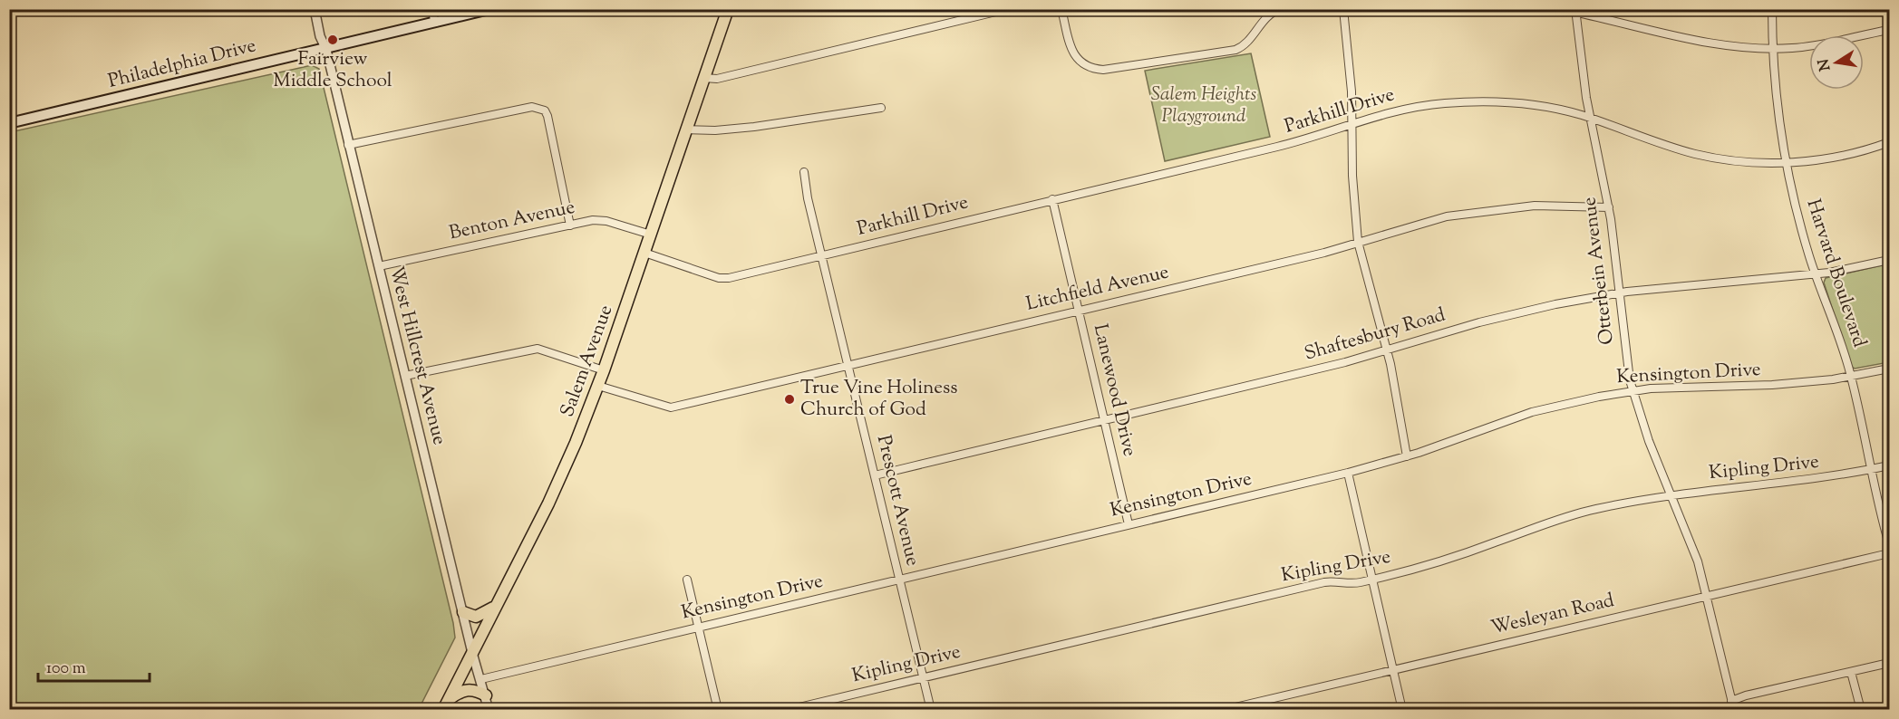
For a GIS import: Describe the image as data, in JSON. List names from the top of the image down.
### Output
{
  "streets": {
    "main road": ["Philadelphia Drive", "Salem Avenue"],
    "street": [
      "Parkhill Drive",
      "Benton Avenue",
      "Otterbein Avenue",
      "Harvard Boulevard",
      "Litchfield Avenue",
      "Shaftesbury Road",
      "West Hillcrest Avenue",
      "Kensington Drive",
      "Lanewood Drive",
      "Kipling Drive",
      "Prescott Avenue",
      "Wesleyan Road"
    ]
  },
  "crossings": [
    ["Philadelphia Drive", "West Hillcrest Avenue"],
    ["Parkhill Drive", "Otterbein Avenue"],
    ["Parkhill Drive", "Harvard Boulevard"],
    ["Parkhill Drive", "Salem Avenue"],
    ["Parkhill Drive", "Lanewood Drive"],
    ["Parkhill Drive", "Prescott Avenue"],
    ["Benton Avenue", "West Hillcrest Avenue"],
    ["Benton Avenue", "Salem Avenue"],
    ["Otterbein Avenue", "Litchfield Avenue"],
    ["Otterbein Avenue", "Shaftesbury Road"],
    ["Otterbein Avenue", "Kensington Drive"],
    ["Otterbein Avenue", "Kipling Drive"],
    ["Otterbein Avenue", "Wesleyan Road"],
    ["Harvard Boulevard", "Shaftesbury Road"],
    ["Harvard Boulevard", "Kensington Drive"],
    ["Harvard Boulevard", "Kipling Drive"],
    ["Litchfield Avenue", "Salem Avenue"],
    ["Litchfield Avenue", "Lanewood Drive"],
    ["Litchfield Avenue", "Prescott Avenue"],
    ["Shaftesbury Road", "Lanewood Drive"],
    ["Shaftesbury Road", "Prescott Avenue"],
    ["West Hillcrest Avenue", "Salem Avenue"],
    ["West Hillcrest Avenue", "Kensington Drive"],
    ["Kensington Drive", "Lanewood Drive"],
    ["Kensington Drive", "Prescott Avenue"],
    ["Kipling Drive", "Prescott Avenue"]
  ],
  "parks": ["Salem Heights Playground"],
  "places": ["Fairview Middle School", "True Vine Holiness Church of God"],
  "scale_bar": "100 m",
  "north": "left"
}
